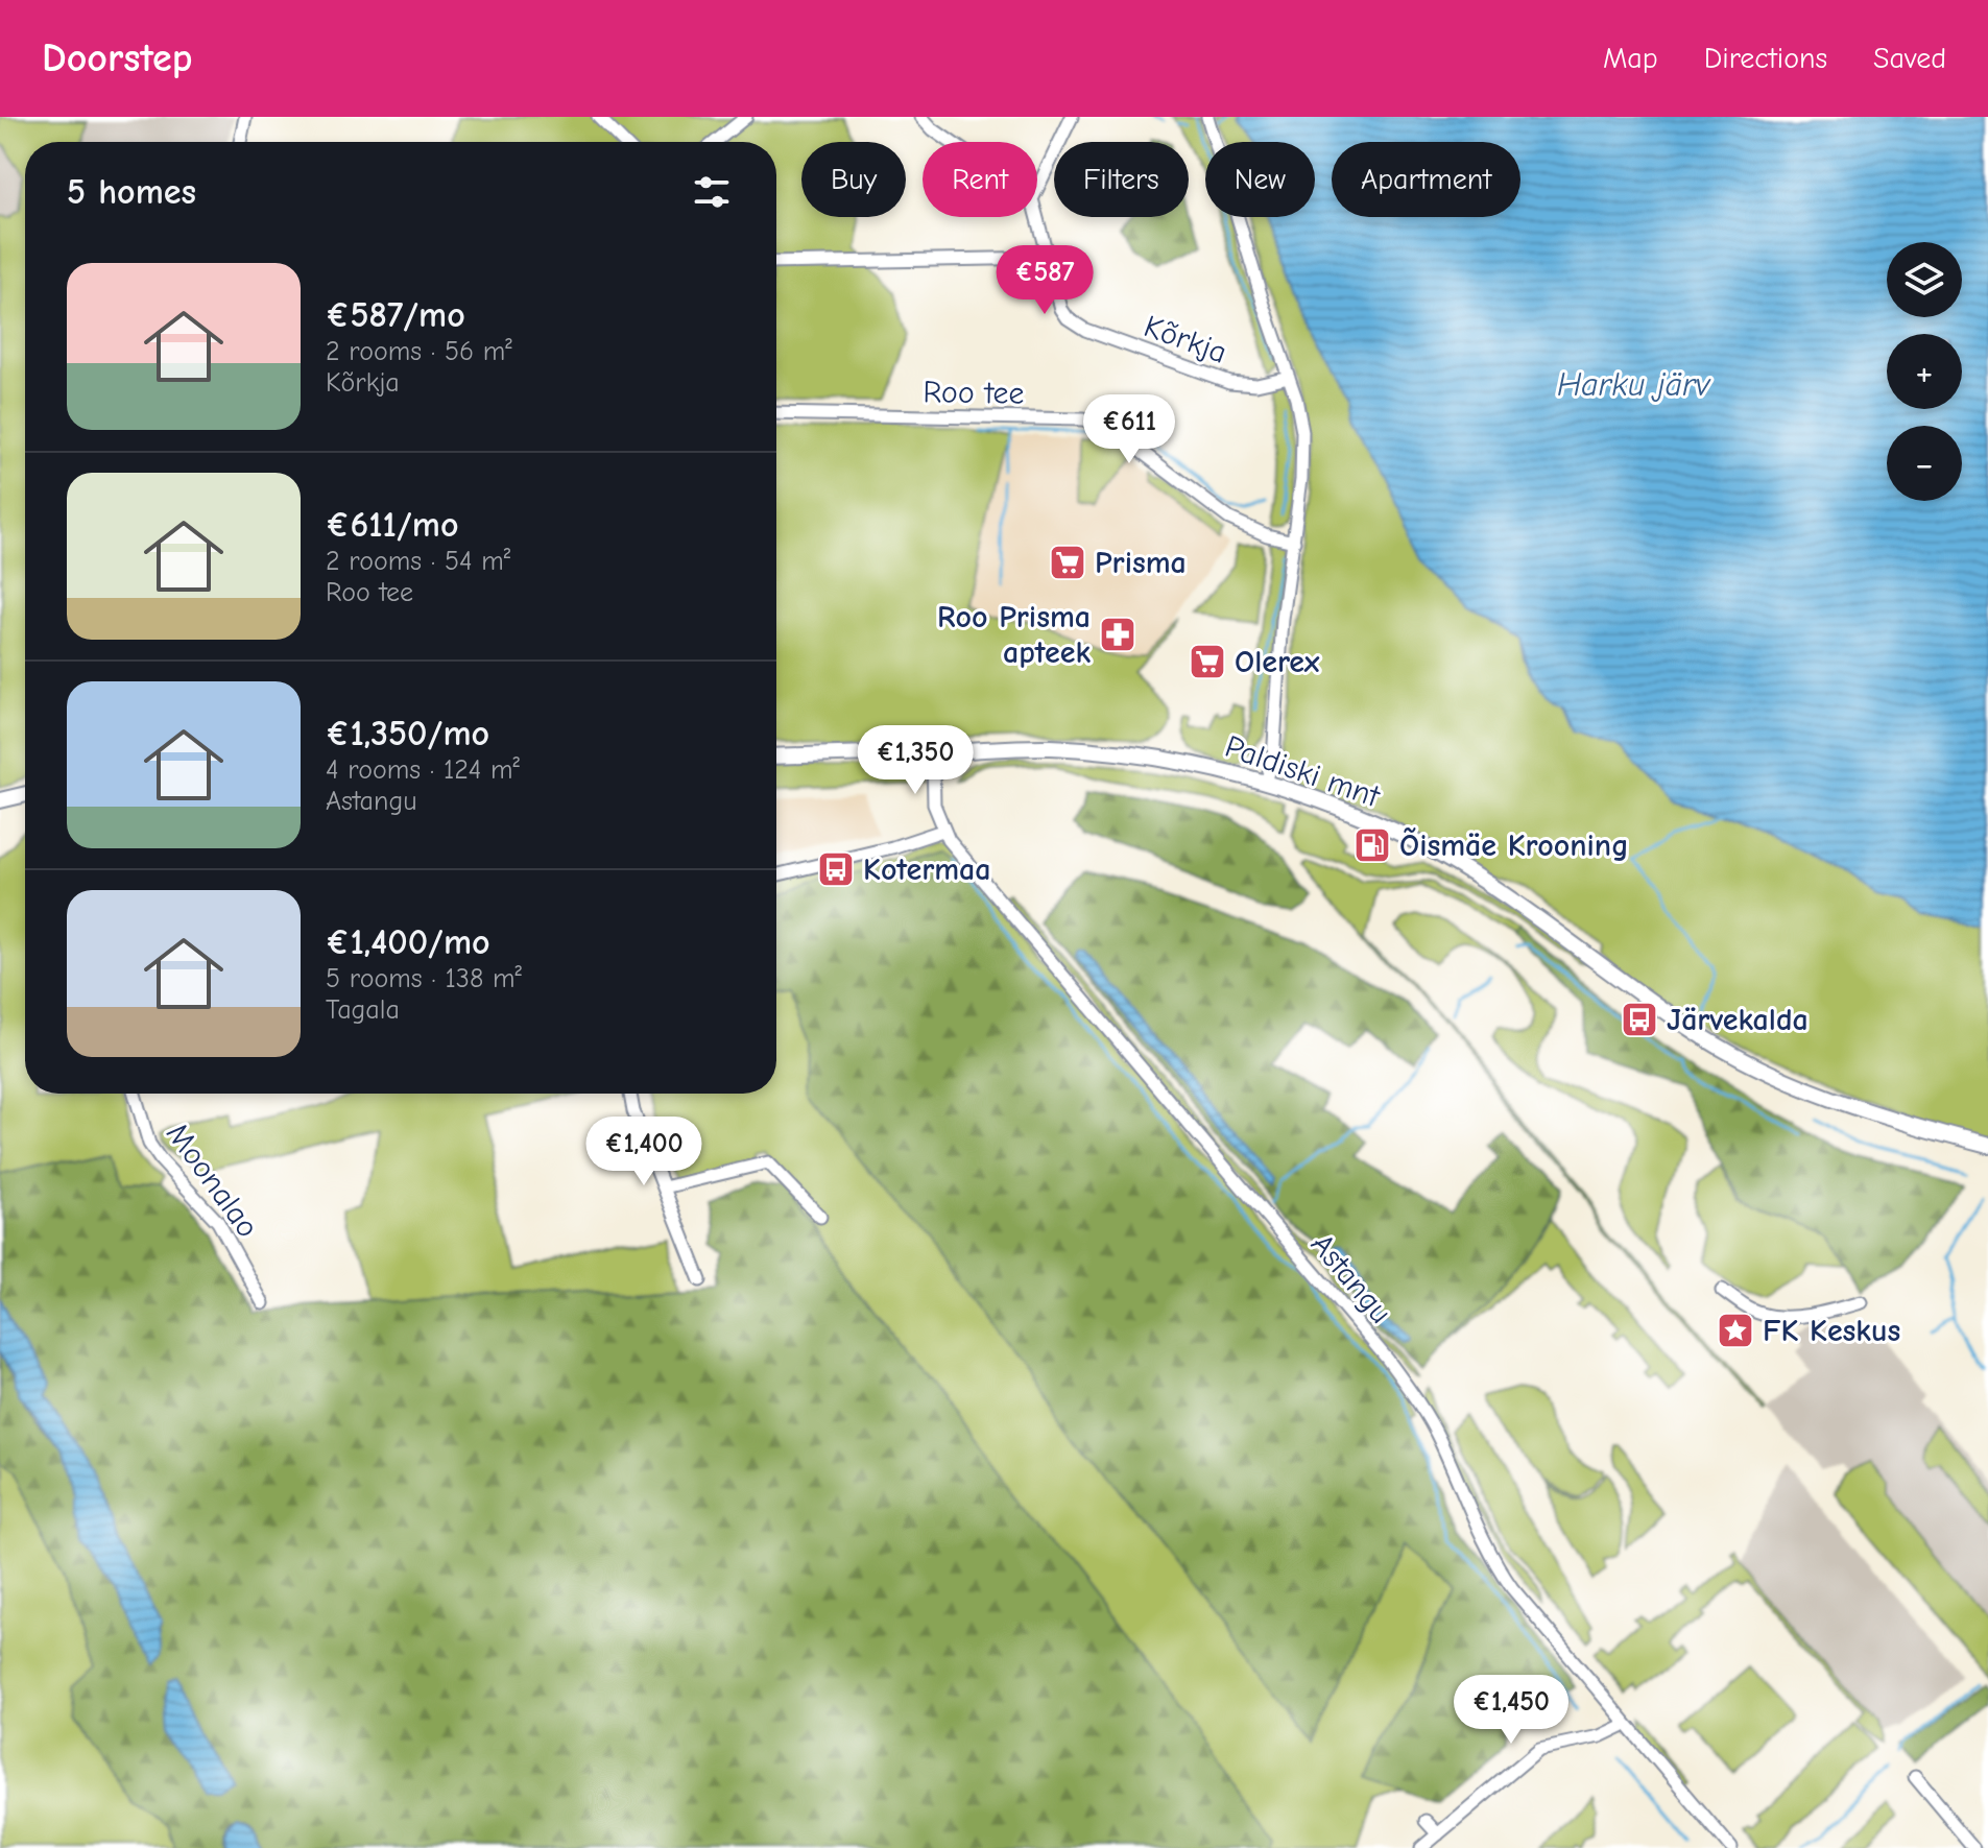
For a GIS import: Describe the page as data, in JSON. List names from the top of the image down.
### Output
{
  "streets": {
    "main road": ["Paldiski mnt"],
    "street": [
      "Kõrkja",
      "Roo tee",
      "Moonalao",
      "Astangu"
    ]
  },
  "crossings": [
    ["Paldiski mnt", "Astangu"]
  ],
  "water": ["Harku järv"],
  "places": {
    "supermarket": ["Prisma", "Olerex"],
    "pharmacy": ["Roo Prisma apteek"],
    "fuel station": ["Õismäe Krooning"],
    "bus stop": ["Kotermaa", "Järvekalda"],
    "place": ["FK Keskus"]
  },
  "page": {
    "header": "Doorstep",
    "nav": ["Map", "Directions", "Saved"],
    "chip": [
      "Buy",
      "Rent",
      "Filters",
      "New",
      "Apartment"
    ],
    "heading": "5 homes",
    "map_buttons": ["+", "−"],
    "list": [
      {
        "name": "€587/mo",
        "note": "2 rooms · 56 m² · Kõrkja"
      },
      {
        "name": "€611/mo",
        "note": "2 rooms · 54 m² · Roo tee"
      },
      {
        "name": "€1,350/mo",
        "note": "4 rooms · 124 m² · Astangu"
      },
      {
        "name": "€1,400/mo",
        "note": "5 rooms · 138 m² · Tagala"
      }
    ],
    "price": [
      "€587",
      "€611",
      "€1,350",
      "€1,400",
      "€1,450"
    ]
  }
}
